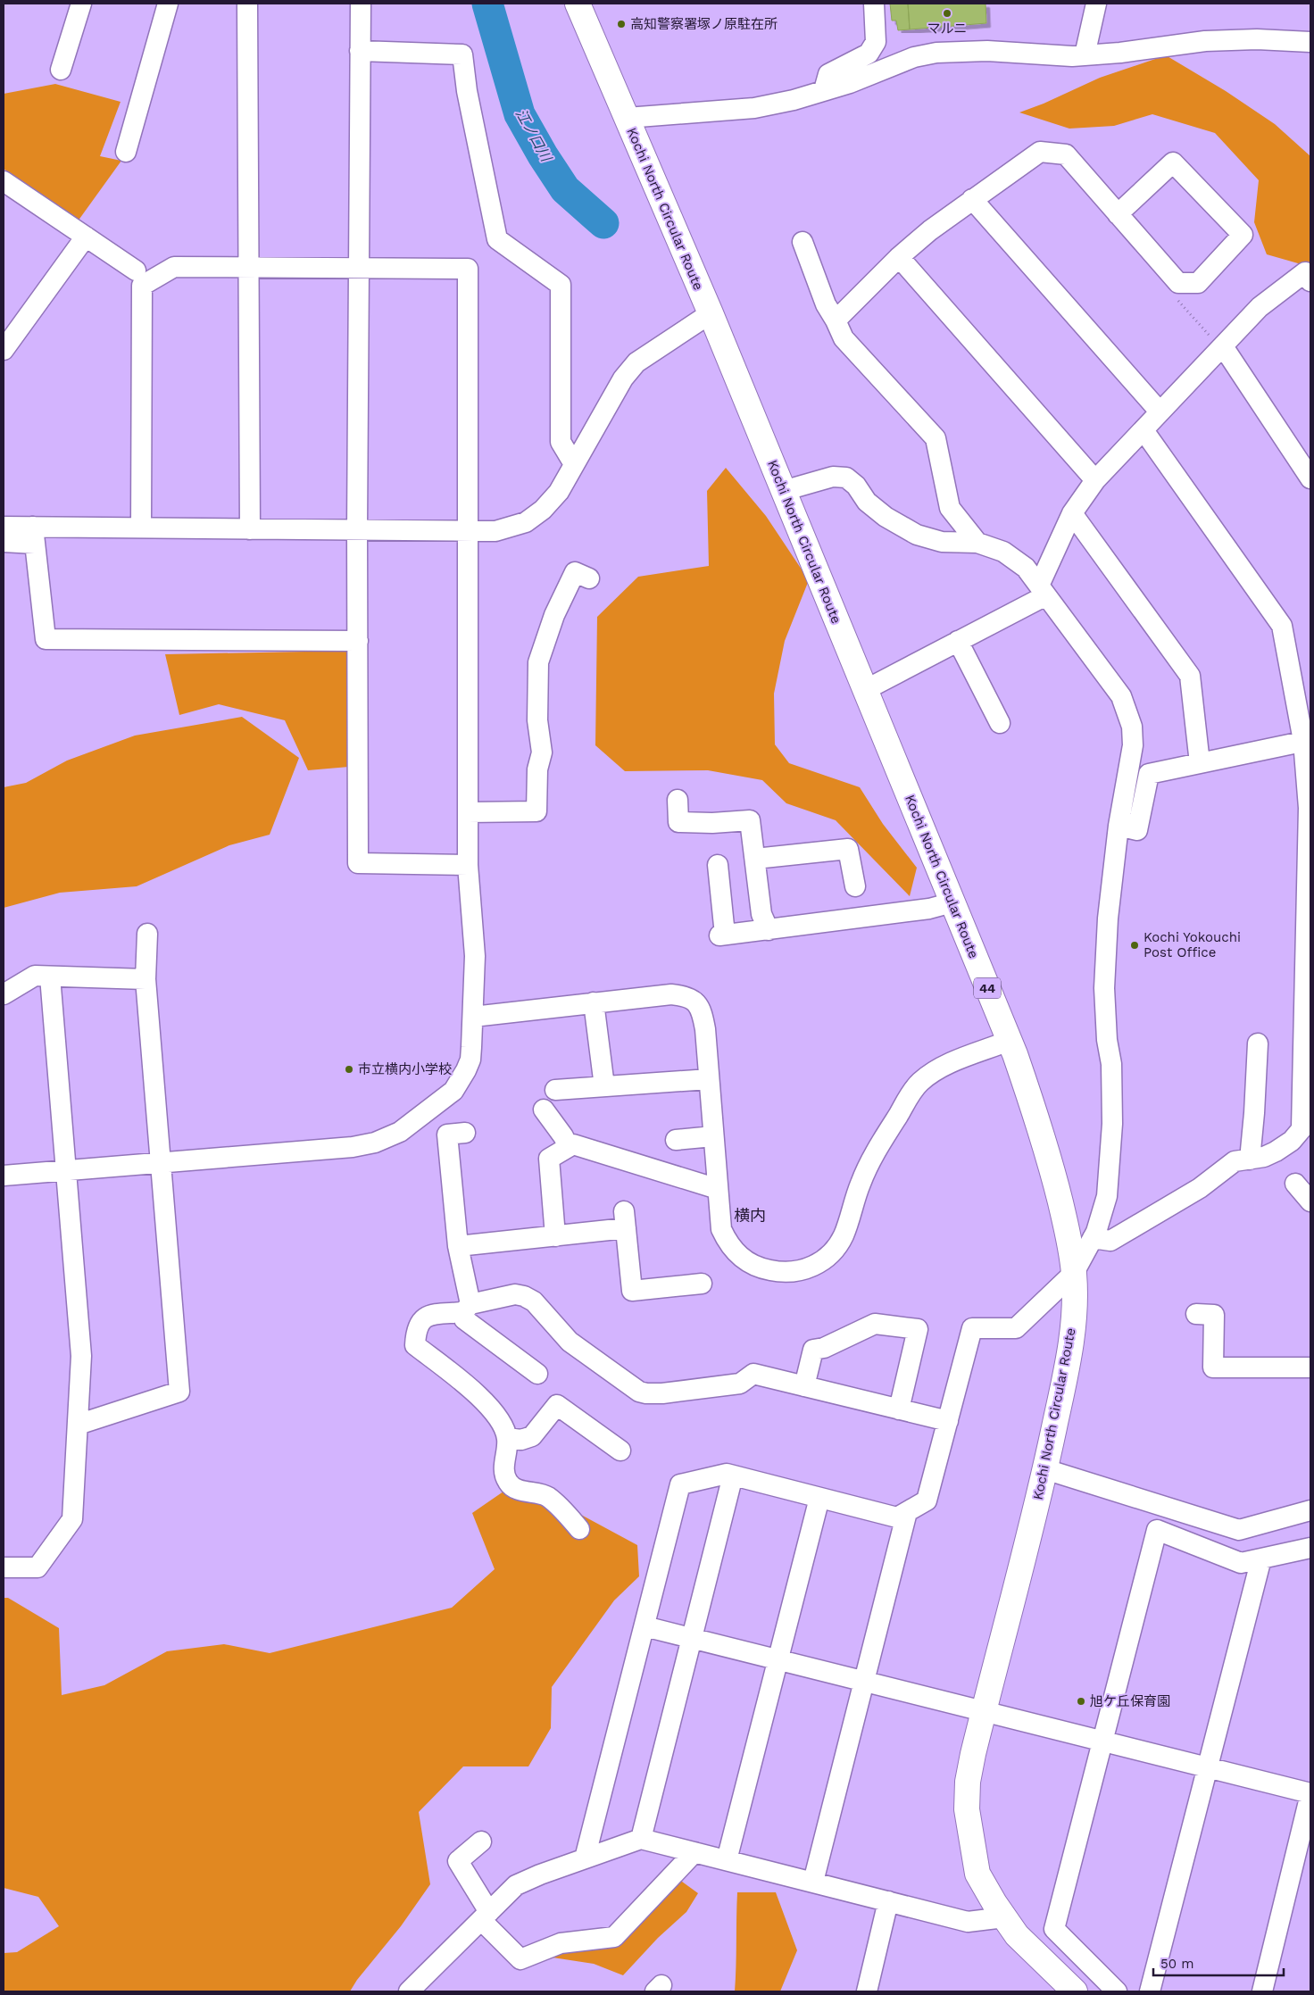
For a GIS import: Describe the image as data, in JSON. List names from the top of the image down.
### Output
{
  "streets": {
    "main road": ["Kochi North Circular Route", "44"]
  },
  "districts": ["横内"],
  "water": ["江ノ口川"],
  "places": [
    "マルニ",
    "高知警察署塚ノ原駐在所",
    "Kochi Yokouchi Post Office",
    "市立横内小学校",
    "旭ケ丘保育園"
  ],
  "scale_bar": "50 m"
}
